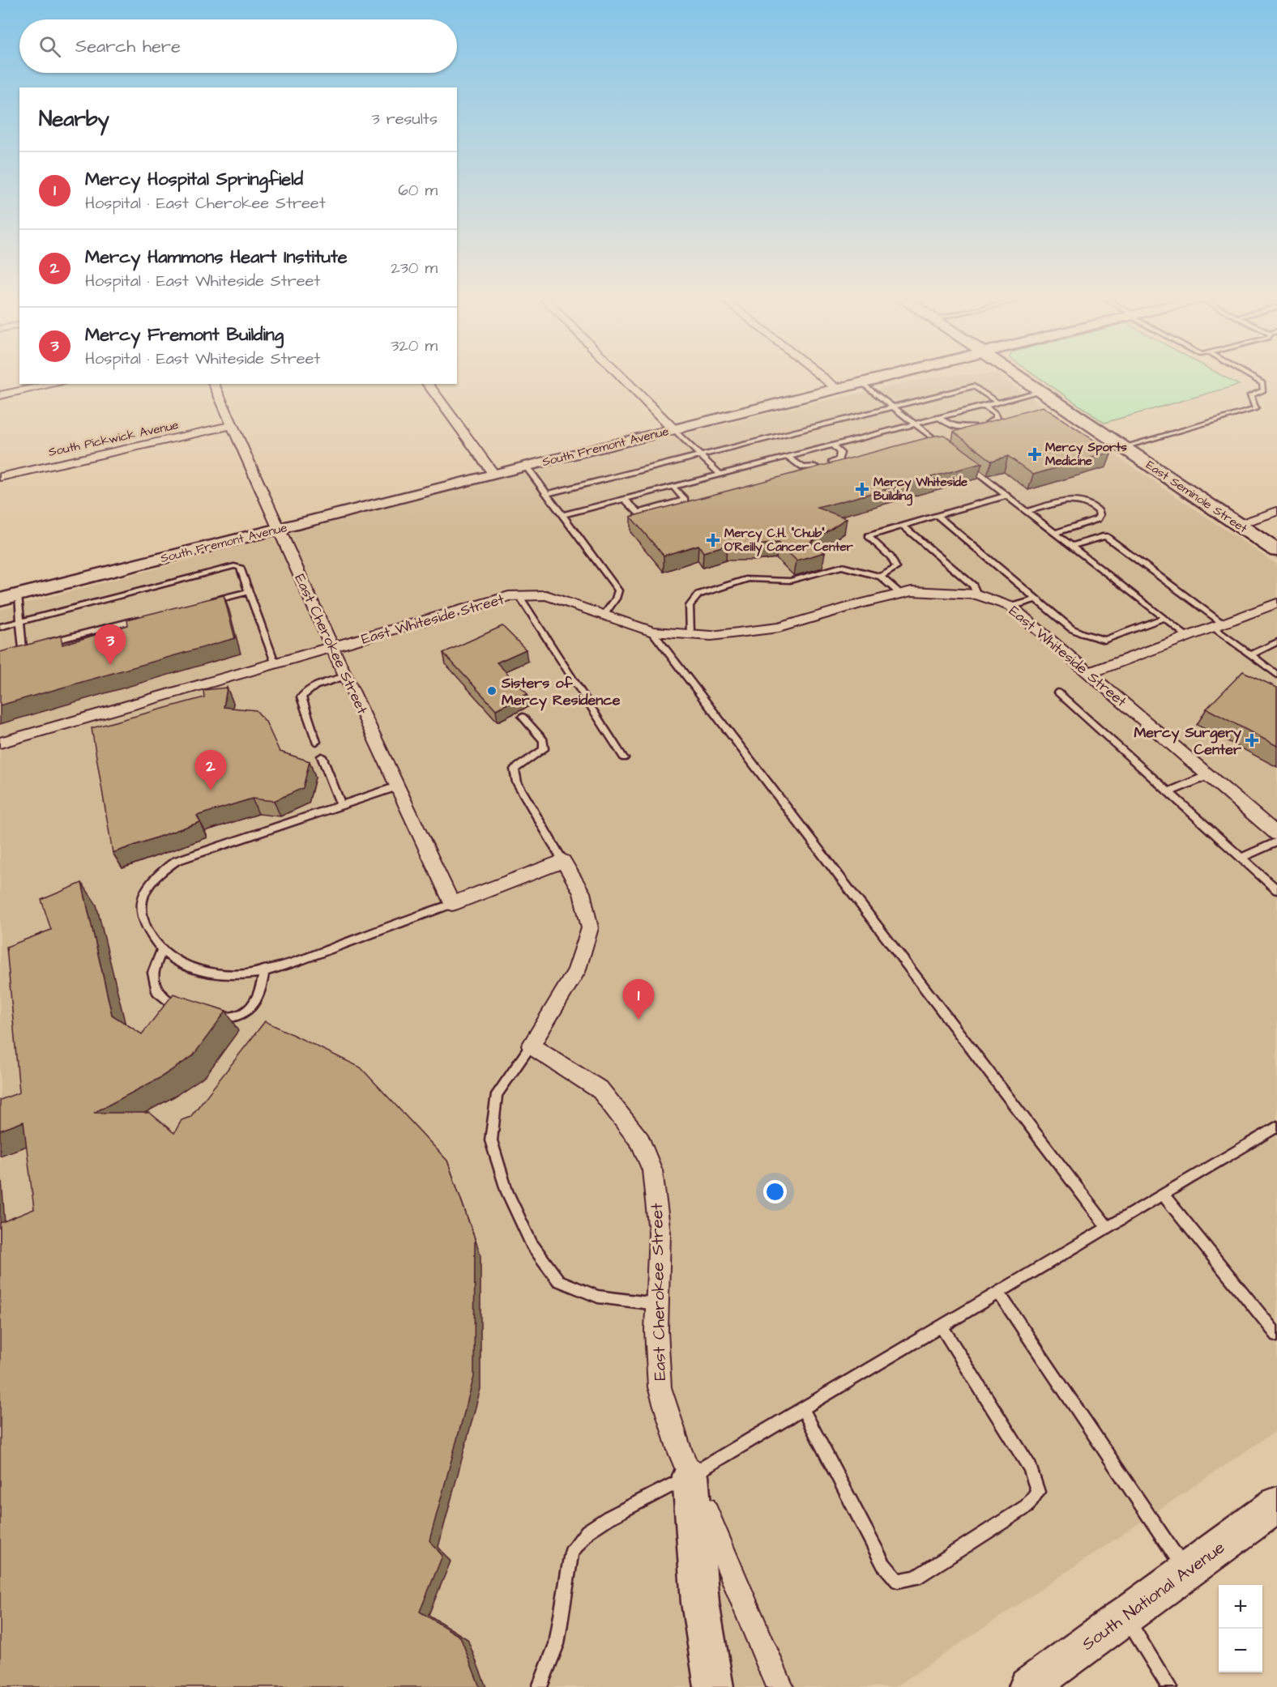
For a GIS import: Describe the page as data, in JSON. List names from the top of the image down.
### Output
{
  "streets": {
    "main road": ["South Fremont Avenue", "East Seminole Street", "South National Avenue"],
    "street": ["South Pickwick Avenue", "East Whiteside Street", "East Cherokee Street"]
  },
  "crossings": [
    ["South Pickwick Avenue", "East Cherokee Street"],
    ["South Fremont Avenue", "East Cherokee Street"],
    ["East Whiteside Street", "East Cherokee Street"]
  ],
  "places": {
    "health": [
      "Mercy Sports Medicine",
      "Mercy Whiteside Building",
      "Mercy C.H. \"Chub\" O'Reilly Cancer Center",
      "Mercy Surgery Center"
    ],
    "other": ["Sisters of Mercy Residence"]
  },
  "page": {
    "search": "Search here",
    "heading": ["Nearby", "3 results"],
    "list": [
      {
        "mark": "1",
        "name": "Mercy Hospital Springfield",
        "note": "Hospital · East Cherokee Street",
        "value": "60 m"
      },
      {
        "mark": "2",
        "name": "Mercy Hammons Heart Institute",
        "note": "Hospital · East Whiteside Street",
        "value": "230 m"
      },
      {
        "mark": "3",
        "name": "Mercy Fremont Building",
        "note": "Hospital · East Whiteside Street",
        "value": "320 m"
      }
    ],
    "pins": ["3", "2", "1"],
    "map_buttons": ["+", "−"]
  }
}
